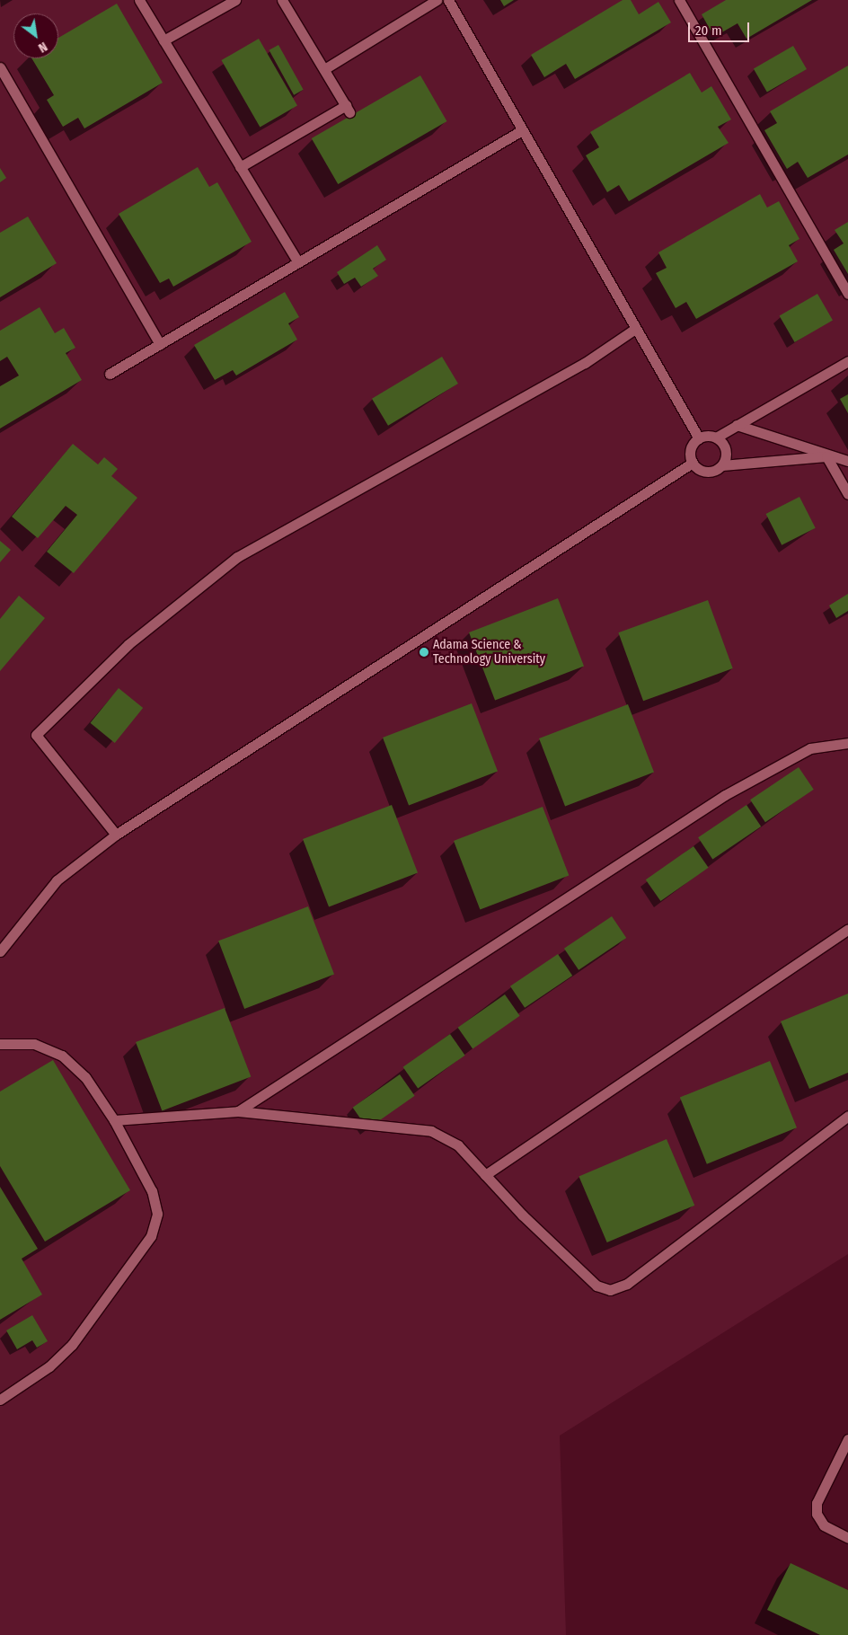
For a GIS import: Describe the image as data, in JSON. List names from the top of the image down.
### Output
{
  "places": ["Adama Science & Technology University"],
  "scale_bar": "20 m",
  "north": "bottom right"
}
